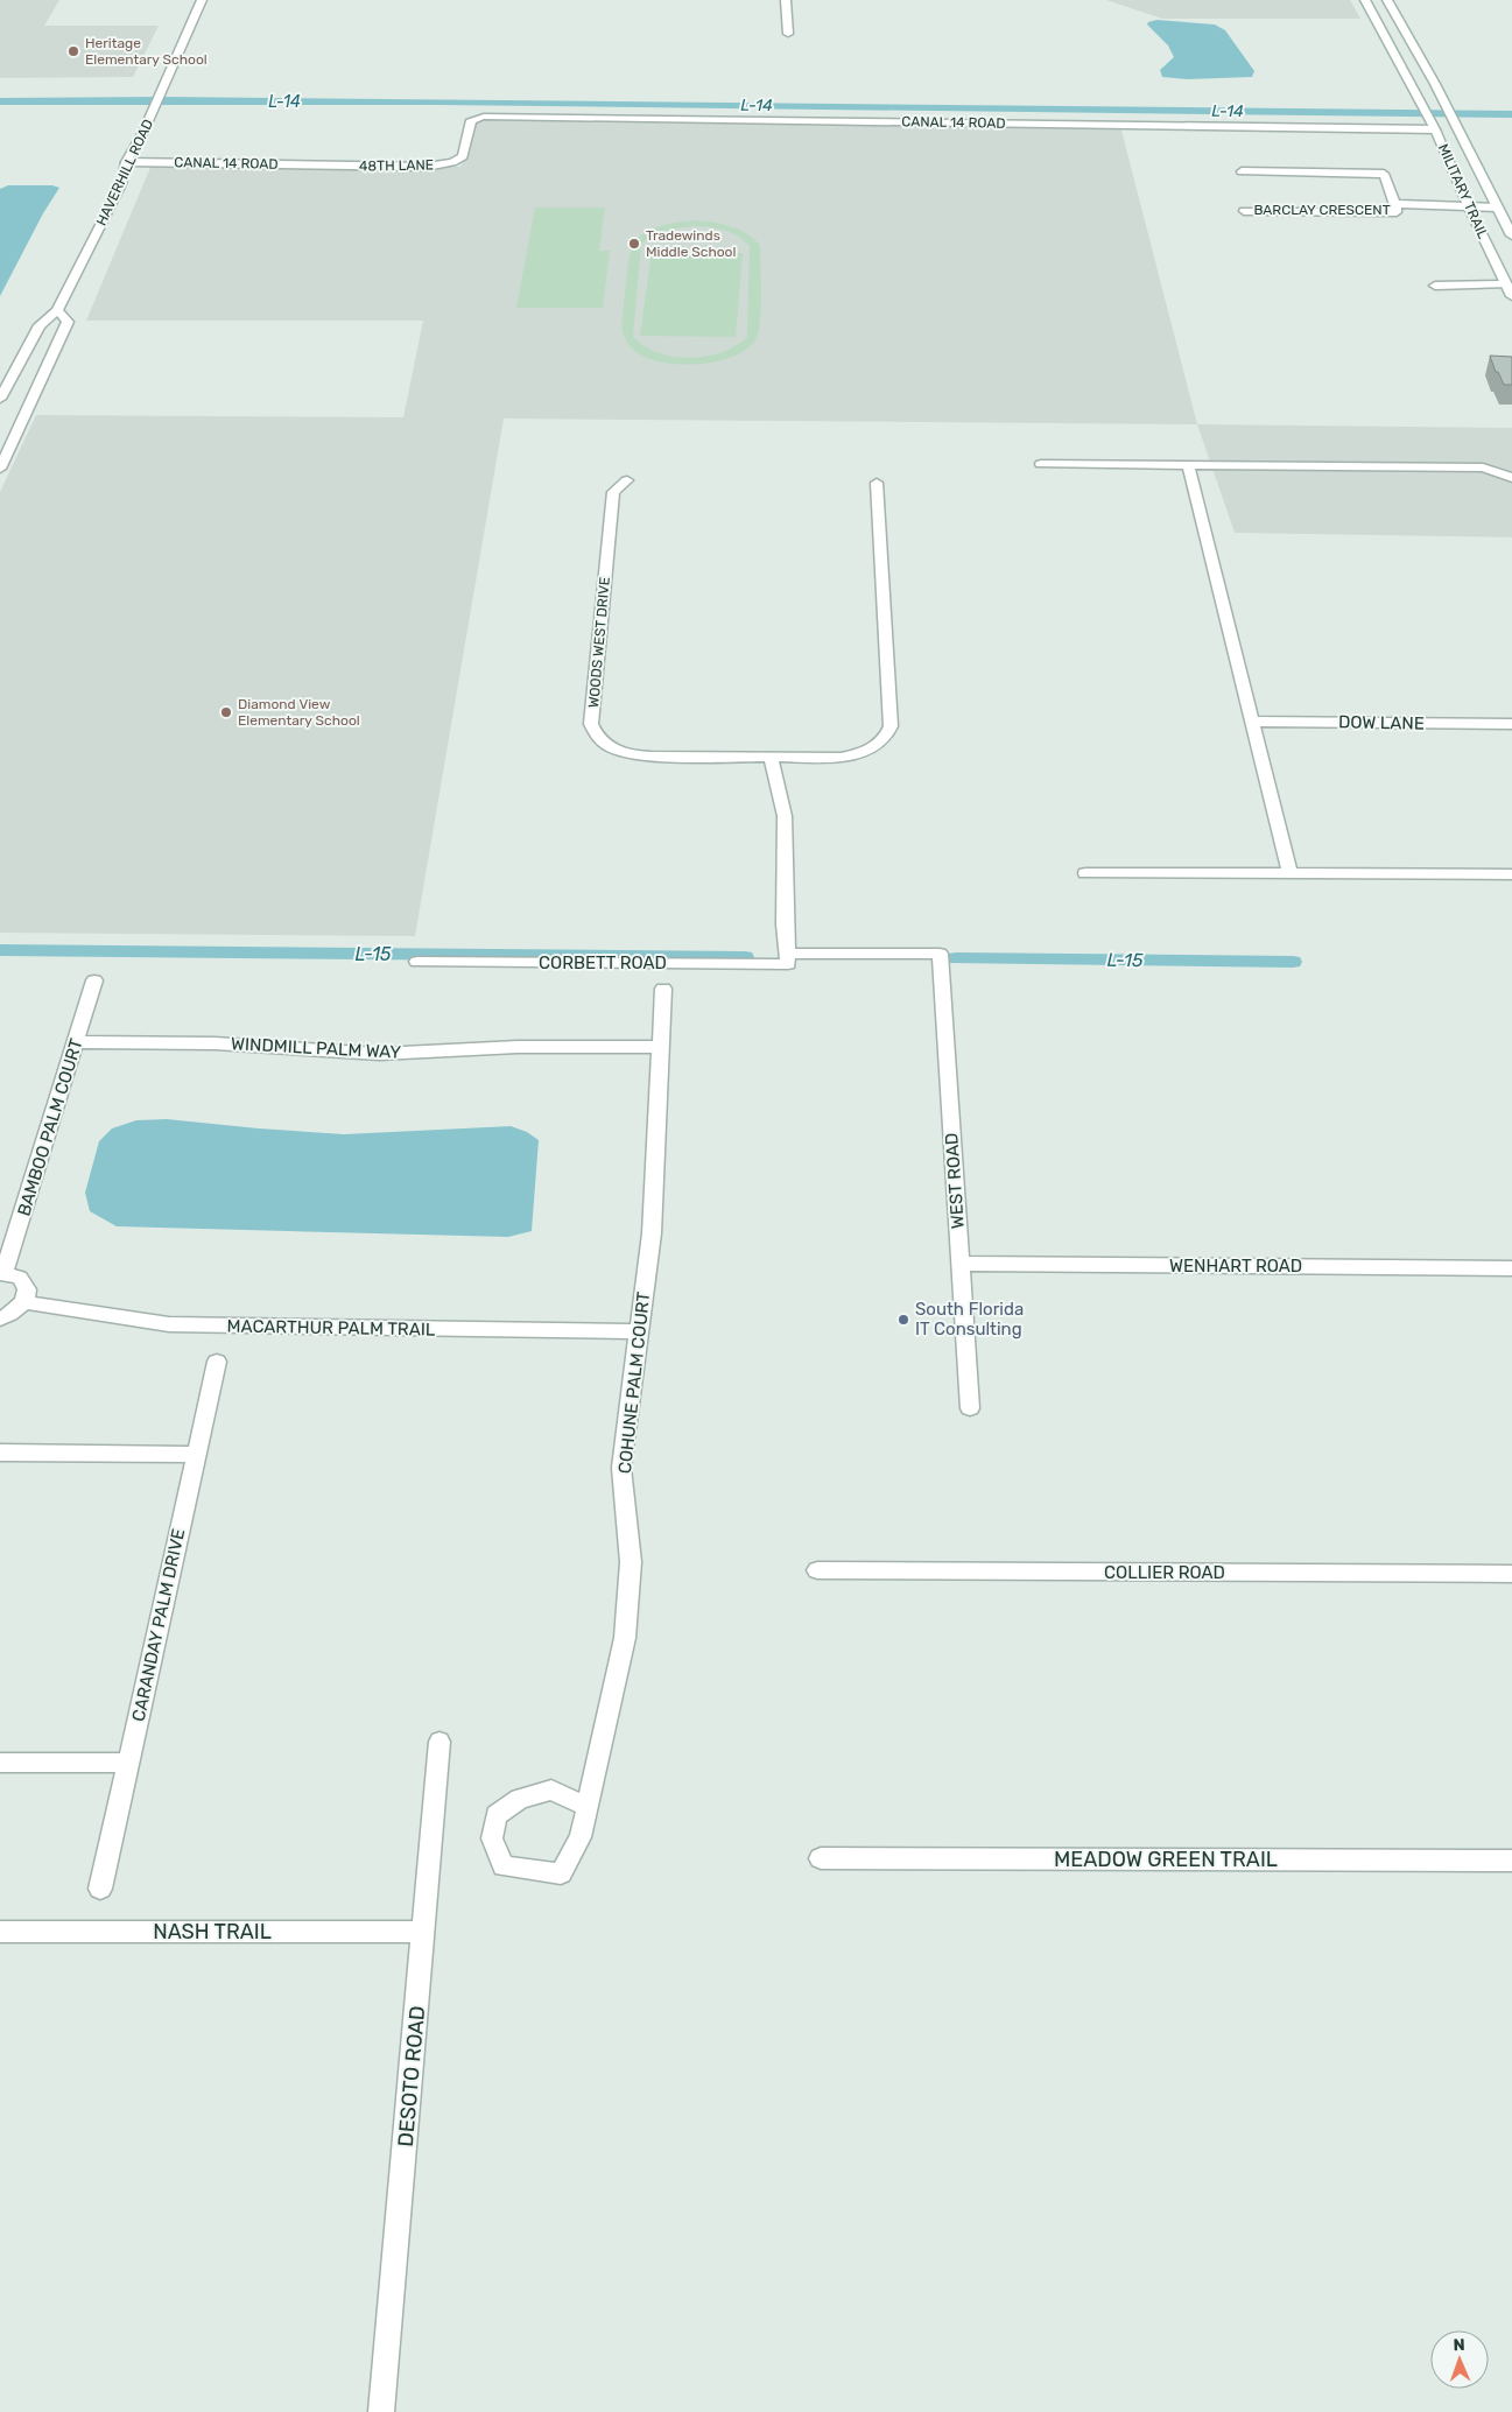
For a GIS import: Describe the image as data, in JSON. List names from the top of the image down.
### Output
{
  "streets": {
    "street": [
      "CANAL 14 ROAD",
      "48TH LANE",
      "HAVERHILL ROAD",
      "MILITARY TRAIL",
      "BARCLAY CRESCENT",
      "WOODS WEST DRIVE",
      "DOW LANE",
      "CORBETT ROAD",
      "WINDMILL PALM WAY",
      "BAMBOO PALM COURT",
      "WEST ROAD",
      "WENHART ROAD",
      "MACARTHUR PALM TRAIL",
      "COHUNE PALM COURT",
      "COLLIER ROAD",
      "CARANDAY PALM DRIVE",
      "MEADOW GREEN TRAIL",
      "NASH TRAIL",
      "DESOTO ROAD"
    ]
  },
  "crossings": [
    ["CANAL 14 ROAD", "48TH LANE"],
    ["CANAL 14 ROAD", "HAVERHILL ROAD"],
    ["CANAL 14 ROAD", "MILITARY TRAIL"],
    ["MILITARY TRAIL", "BARCLAY CRESCENT"],
    ["CORBETT ROAD", "WEST ROAD"],
    ["WINDMILL PALM WAY", "BAMBOO PALM COURT"],
    ["WINDMILL PALM WAY", "COHUNE PALM COURT"],
    ["WEST ROAD", "WENHART ROAD"],
    ["MACARTHUR PALM TRAIL", "COHUNE PALM COURT"],
    ["NASH TRAIL", "DESOTO ROAD"]
  ],
  "water": ["L-14", "L-15"],
  "places": [
    "Heritage Elementary School",
    "Tradewinds Middle School",
    "Diamond View Elementary School",
    "South Florida IT Consulting"
  ],
  "north": "top"
}
